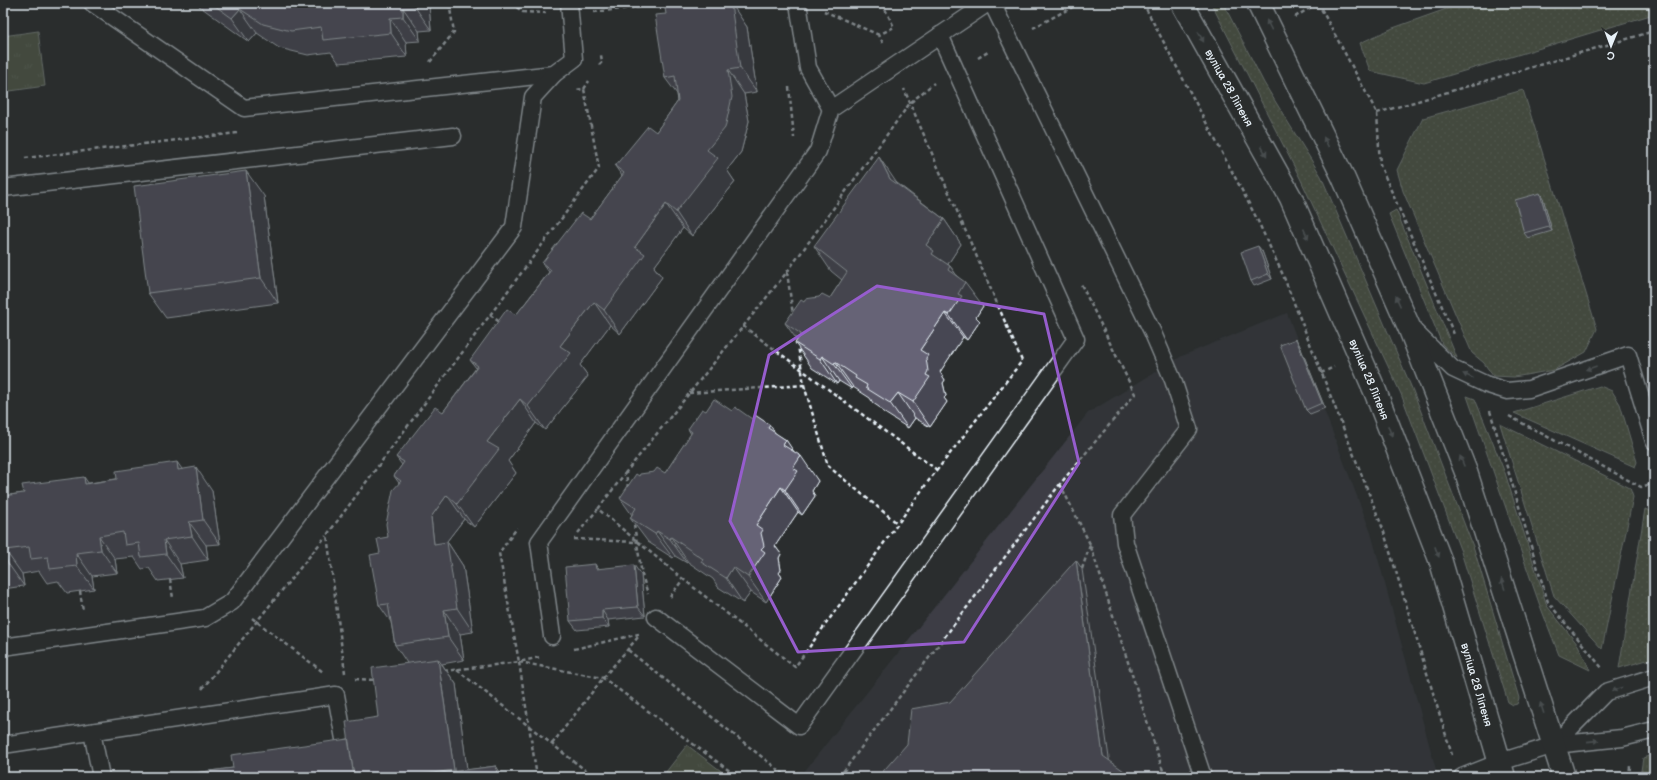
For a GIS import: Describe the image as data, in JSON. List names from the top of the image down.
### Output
{
  "streets": {
    "main road": ["вуліца 28 Ліпеня"]
  },
  "north": "bottom"
}
